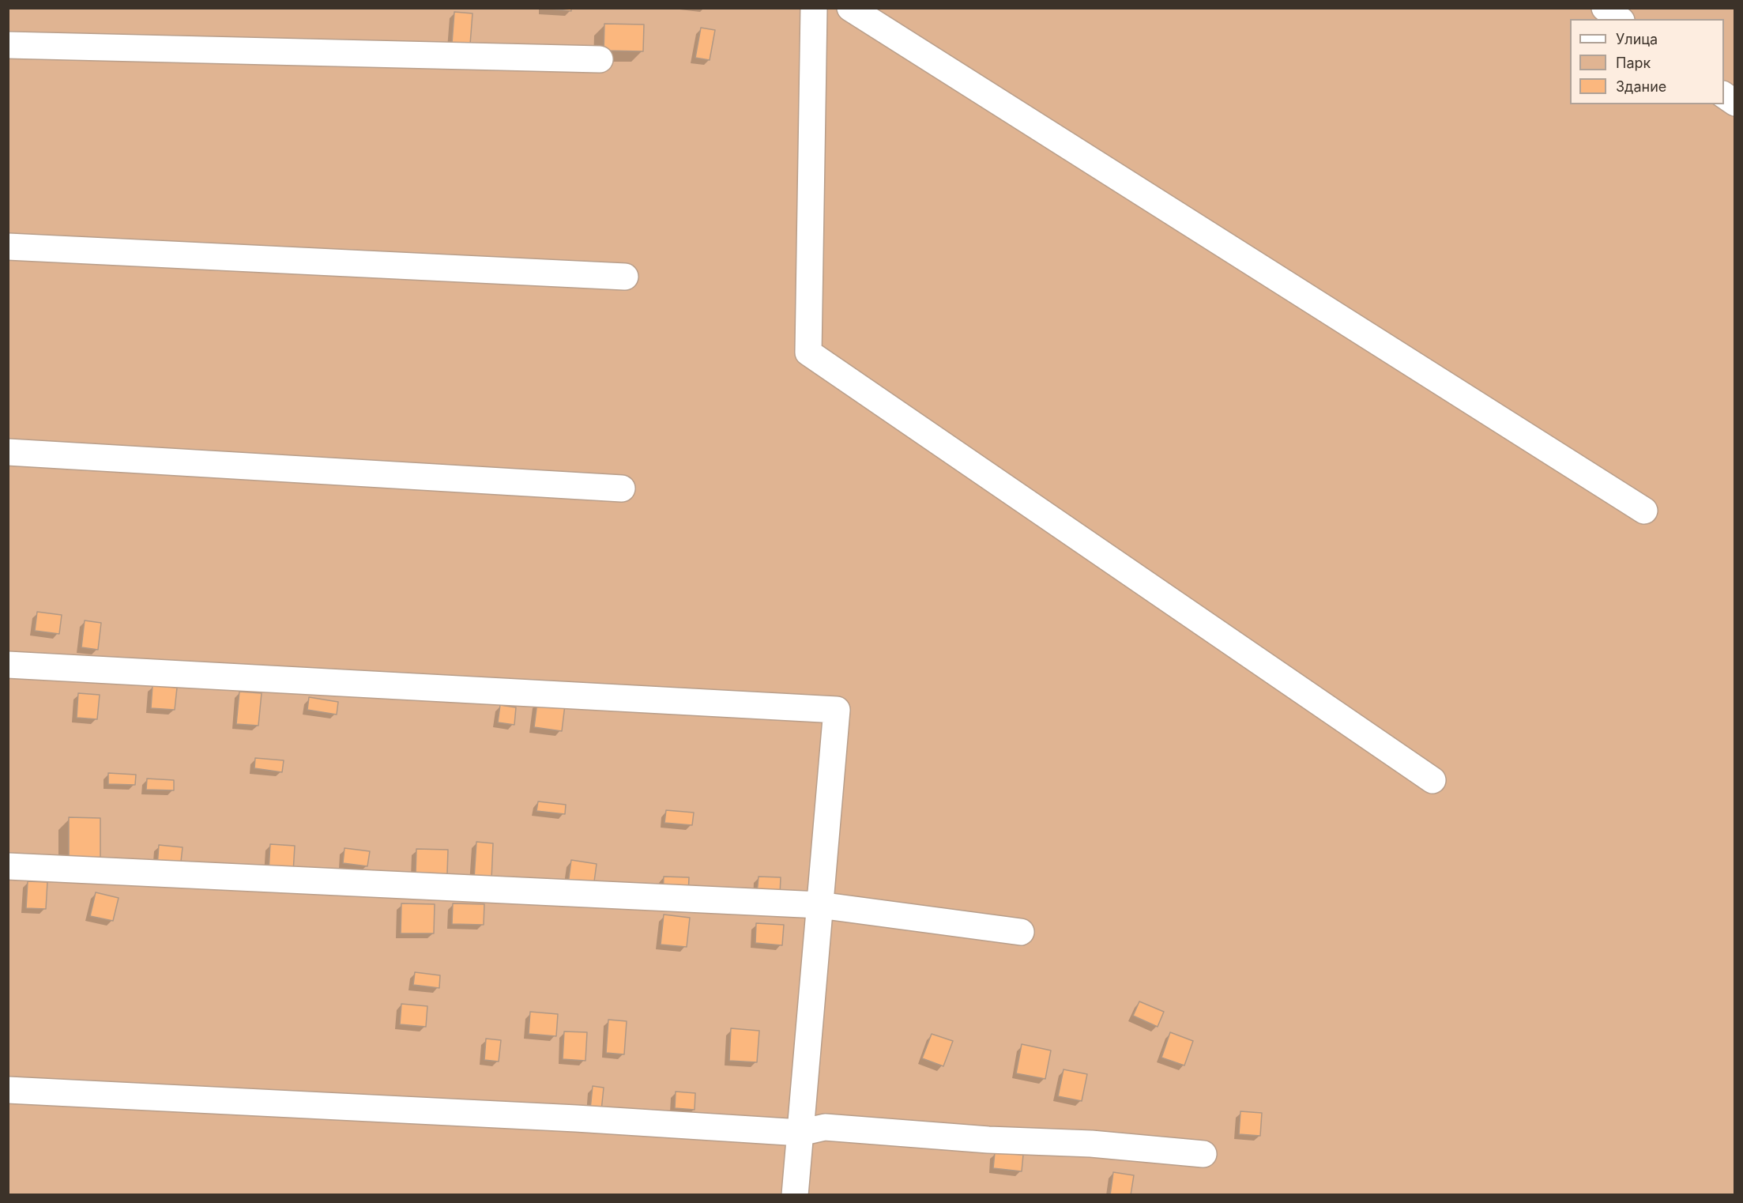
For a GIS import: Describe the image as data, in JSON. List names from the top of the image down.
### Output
{
  "legend": ["Улица", "Парк", "Здание"]
}
